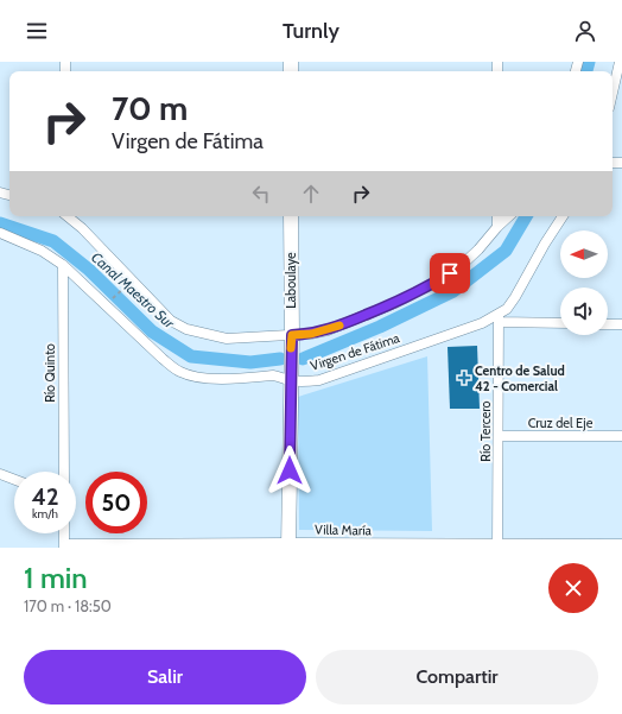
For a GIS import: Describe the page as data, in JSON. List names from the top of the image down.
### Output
{
  "streets": {
    "main road": ["Laboulaye"],
    "street": [
      "Virgen de Fátima",
      "Río Quinto",
      "Cruz del Eje",
      "Río Tercero",
      "Villa María"
    ]
  },
  "crossings": [
    ["Laboulaye", "Virgen de Fátima"],
    ["Laboulaye", "Villa María"],
    ["Virgen de Fátima", "Río Quinto"],
    ["Virgen de Fátima", "Río Tercero"],
    ["Cruz del Eje", "Río Tercero"],
    ["Río Tercero", "Villa María"]
  ],
  "water": ["Canal Maestro Sur"],
  "places": {
    "health": ["Centro de Salud 42 - Comercial"]
  },
  "north": "left",
  "page": {
    "header": "Turnly",
    "turn": ["70 m", "Virgen de Fátima"],
    "speed": "42 km/h",
    "limit": "50",
    "heading": ["1 min", "170 m · 18:50"],
    "buttons": ["Salir", "Compartir"]
  }
}
